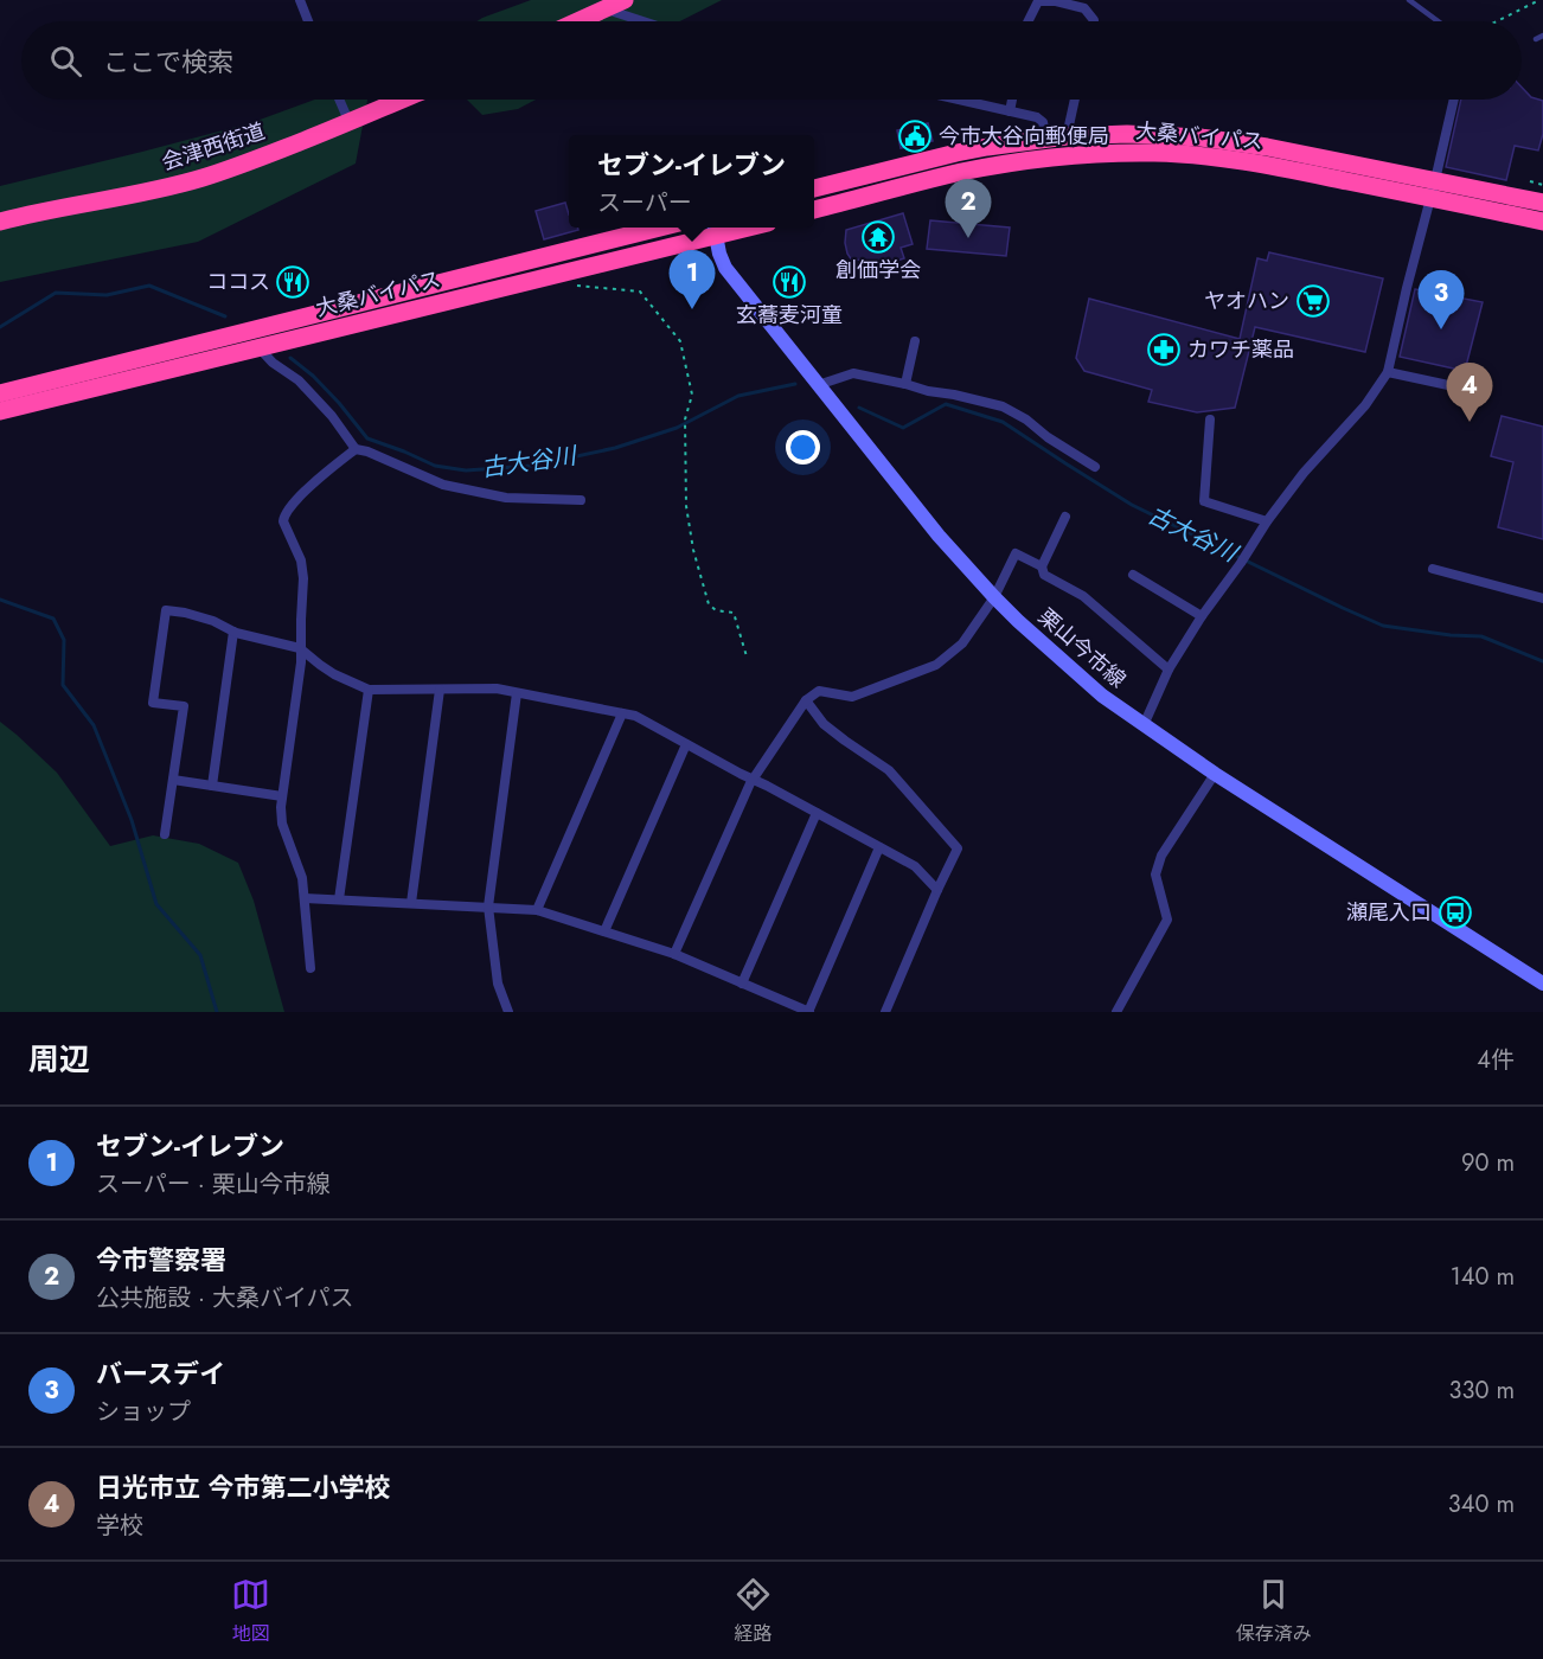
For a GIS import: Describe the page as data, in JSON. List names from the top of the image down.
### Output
{
  "streets": {
    "highway": ["大桑バイパス", "会津西街道"],
    "main road": ["栗山今市線"]
  },
  "crossings": [
    ["大桑バイパス", "栗山今市線"]
  ],
  "water": ["古大谷川"],
  "places": {
    "public building": ["今市大谷向郵便局"],
    "temple": ["創価学会"],
    "restaurant": ["ココス", "玄蕎麦河童"],
    "supermarket": ["ヤオハン"],
    "pharmacy": ["カワチ薬品"],
    "bus stop": ["瀬尾入口"]
  },
  "page": {
    "search": "ここで検索",
    "popup": ["セブン-イレブン", "スーパー"],
    "pins": [
      "2",
      "1",
      "3",
      "4"
    ],
    "heading": ["周辺", "4件"],
    "list": [
      {
        "mark": "1",
        "name": "セブン-イレブン",
        "note": "スーパー · 栗山今市線",
        "value": "90 m"
      },
      {
        "mark": "2",
        "name": "今市警察署",
        "note": "公共施設 · 大桑バイパス",
        "value": "140 m"
      },
      {
        "mark": "3",
        "name": "バースデイ",
        "note": "ショップ",
        "value": "330 m"
      },
      {
        "mark": "4",
        "name": "日光市立 今市第二小学校",
        "note": "学校",
        "value": "340 m"
      }
    ],
    "nav": ["地図", "経路", "保存済み"]
  }
}
